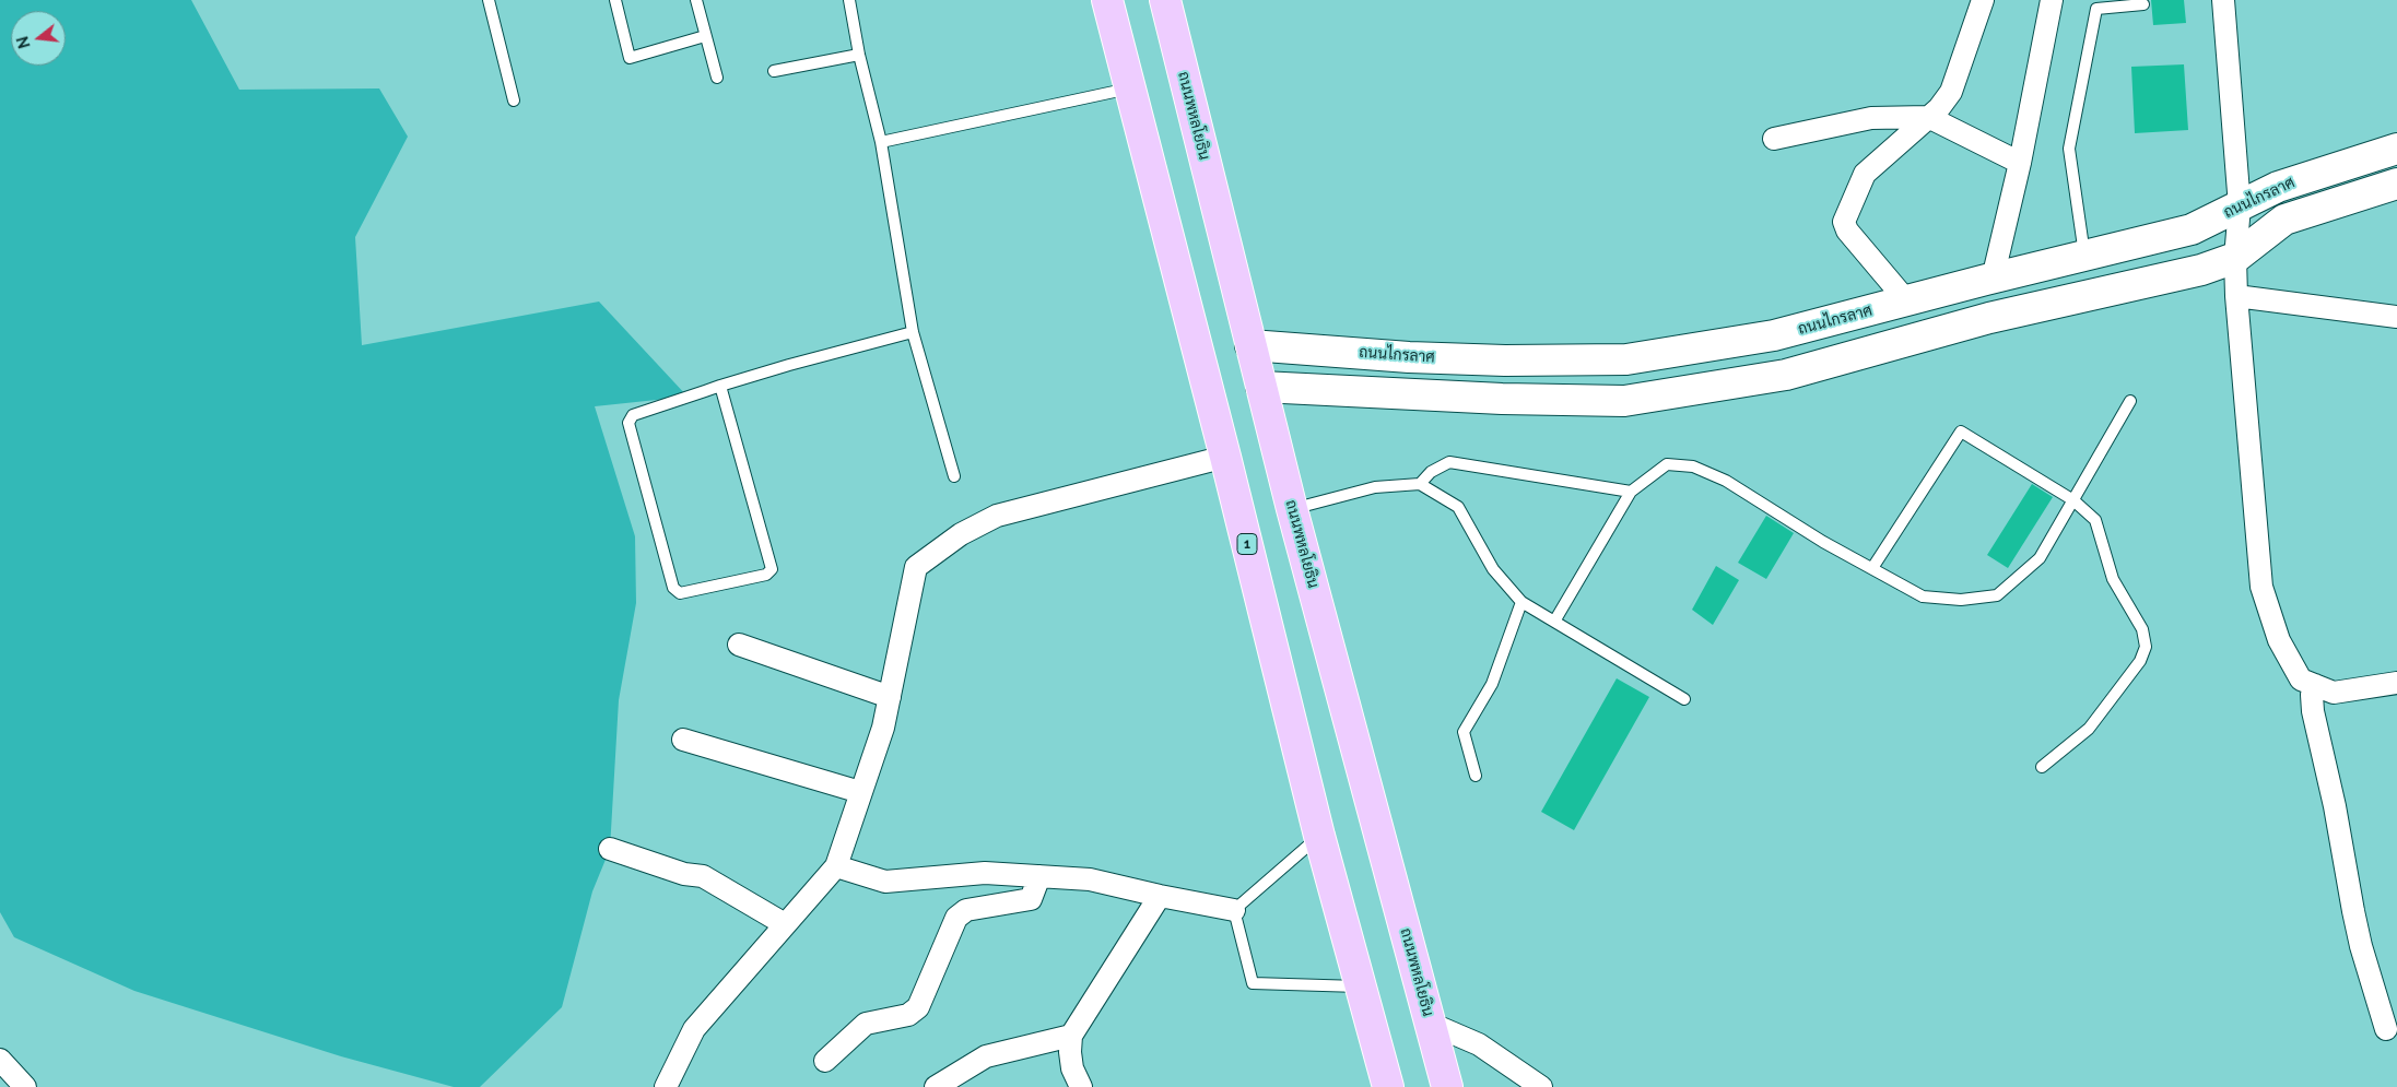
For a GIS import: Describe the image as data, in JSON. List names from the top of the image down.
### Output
{
  "streets": {
    "main road": ["ถนนพหลโยธิน", "ถนนไกรลาศ", "1"]
  },
  "crossings": [
    ["ถนนพหลโยธิน", "ถนนไกรลาศ"]
  ],
  "north": "left"
}
